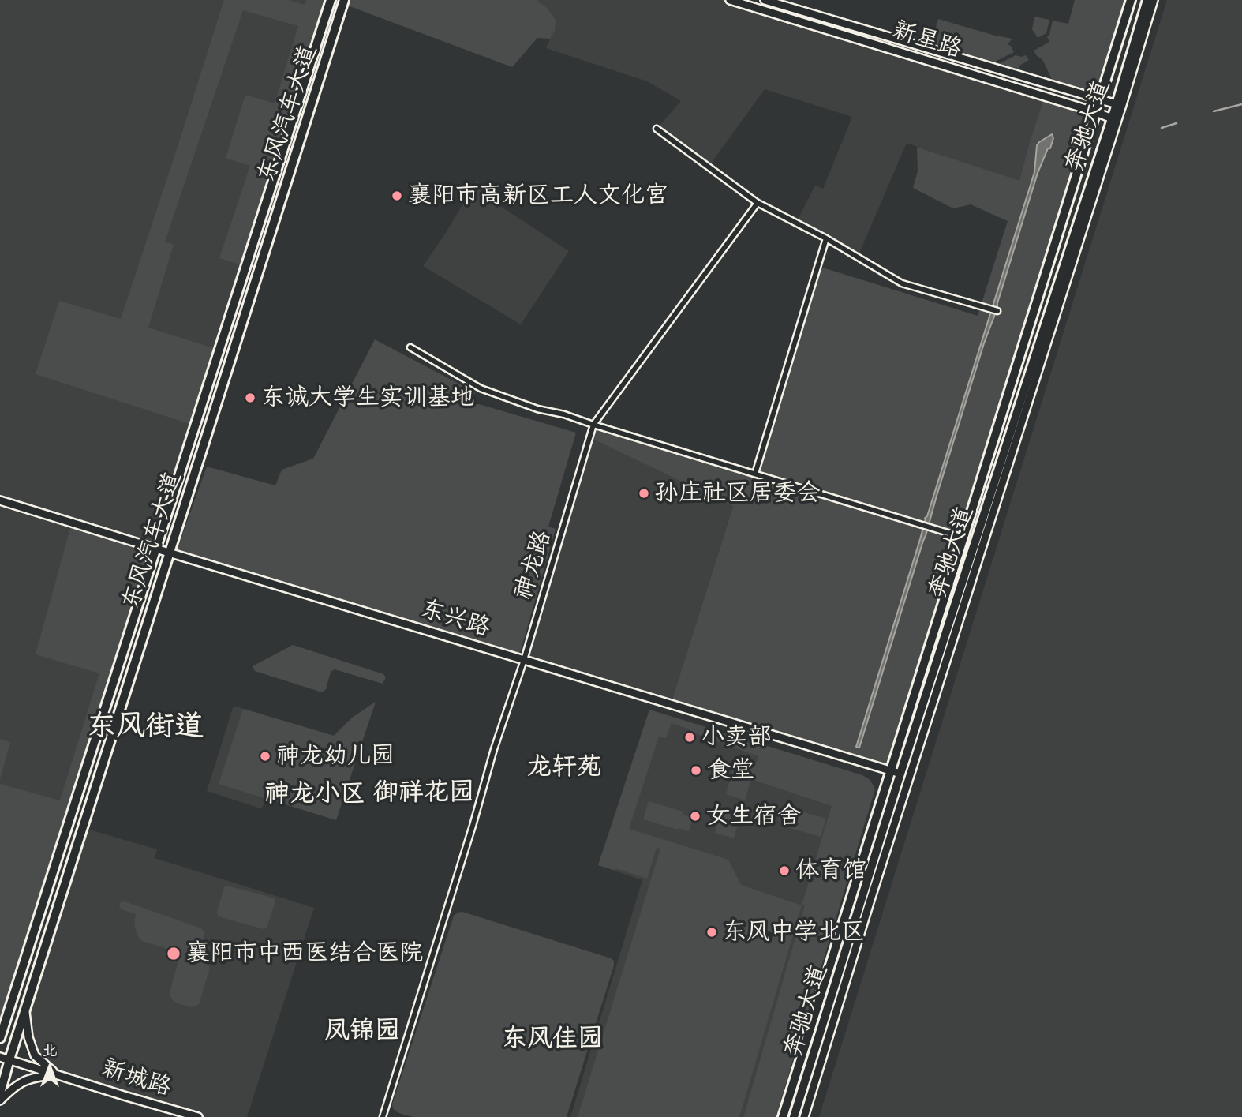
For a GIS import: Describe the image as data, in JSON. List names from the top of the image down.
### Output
{
  "streets": {
    "main road": ["东风汽车大道", "奔驰大道"],
    "street": [
      "新星路",
      "神龙路",
      "东兴路",
      "新城路"
    ]
  },
  "crossings": [
    ["新星路", "奔驰大道"],
    ["东风汽车大道", "东兴路"],
    ["东风汽车大道", "新城路"],
    ["奔驰大道", "东兴路"],
    ["神龙路", "东兴路"]
  ],
  "districts": [
    "东风街道",
    "龙轩苑",
    "御祥花园",
    "神龙小区",
    "凤锦园",
    "东风佳园"
  ],
  "places": [
    "襄阳市高新区工人文化宫",
    "东诚大学生实训基地",
    "孙庄社区居委会",
    "小卖部",
    "神龙幼儿园",
    "食堂",
    "女生宿舍",
    "体育馆",
    "东风中学北区",
    "襄阳市中西医结合医院"
  ],
  "north": "top"
}
